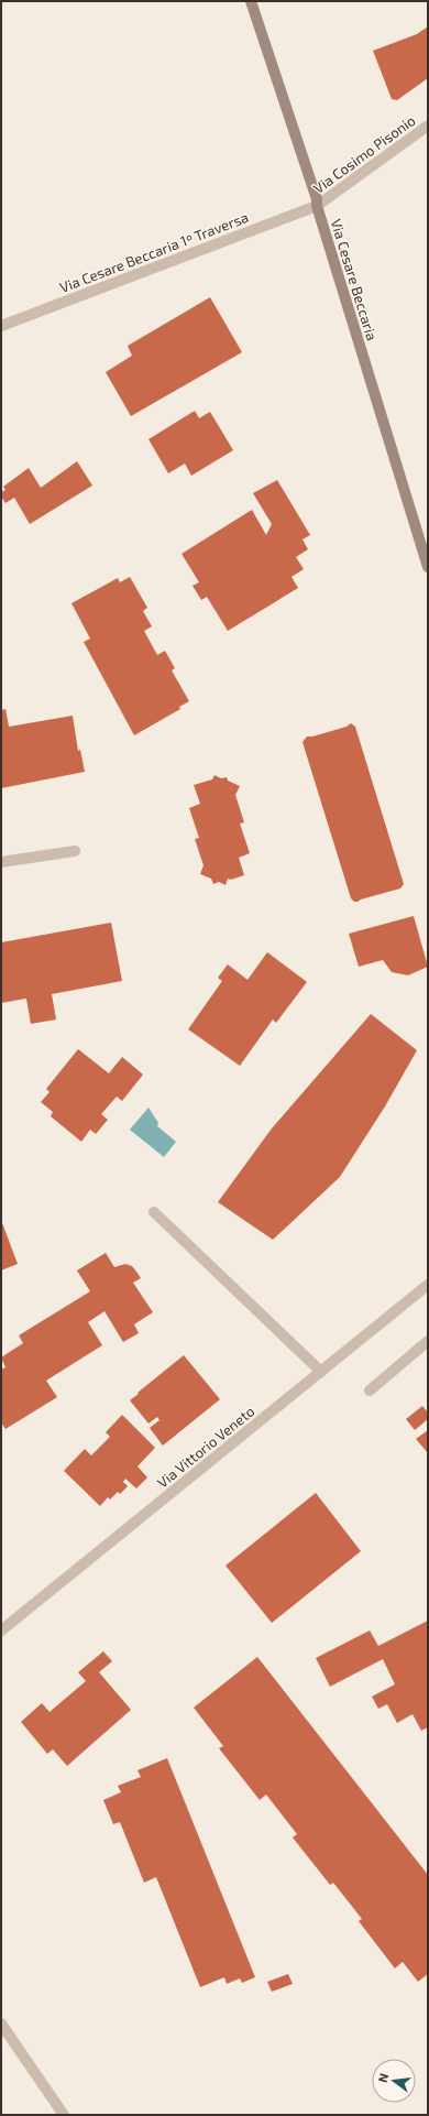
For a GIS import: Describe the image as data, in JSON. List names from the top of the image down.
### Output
{
  "streets": {
    "street": [
      "Via Cosimo Pisonio",
      "Via Cesare Beccaria 1º Traversa",
      "Via Cesare Beccaria",
      "Via Vittorio Veneto"
    ]
  },
  "crossings": [
    ["Via Cosimo Pisonio", "Via Cesare Beccaria 1º Traversa"],
    ["Via Cosimo Pisonio", "Via Cesare Beccaria"],
    ["Via Cesare Beccaria 1º Traversa", "Via Cesare Beccaria"]
  ],
  "north": "left"
}
